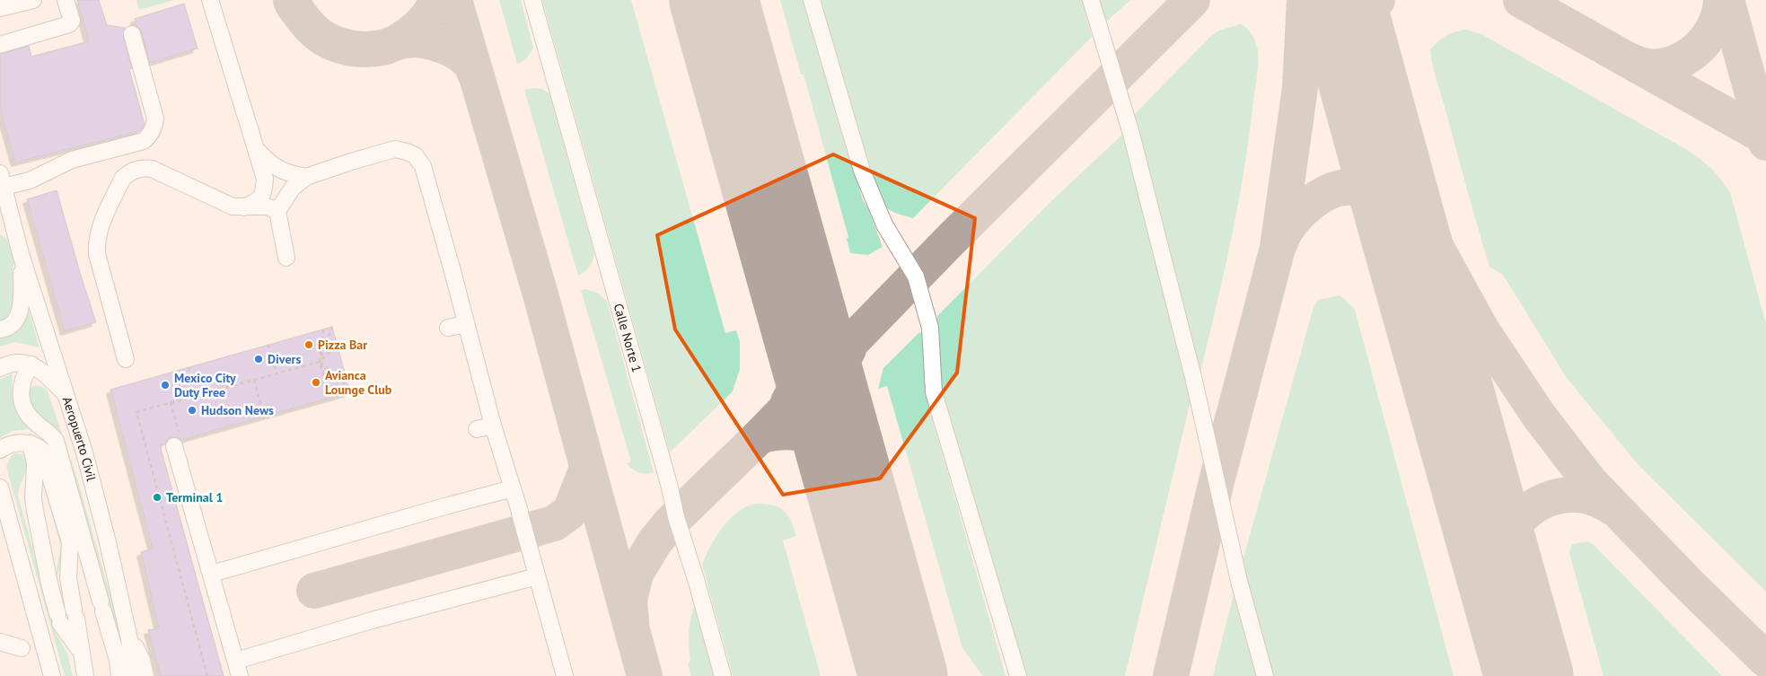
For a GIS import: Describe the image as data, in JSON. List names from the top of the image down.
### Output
{
  "streets": {
    "street": ["Calle Norte 1", "Aeropuerto Civil"]
  },
  "places": [
    "Pizza Bar",
    "Divers",
    "Avianca Lounge Club",
    "Mexico City Duty Free",
    "Hudson News",
    "Terminal 1"
  ]
}
